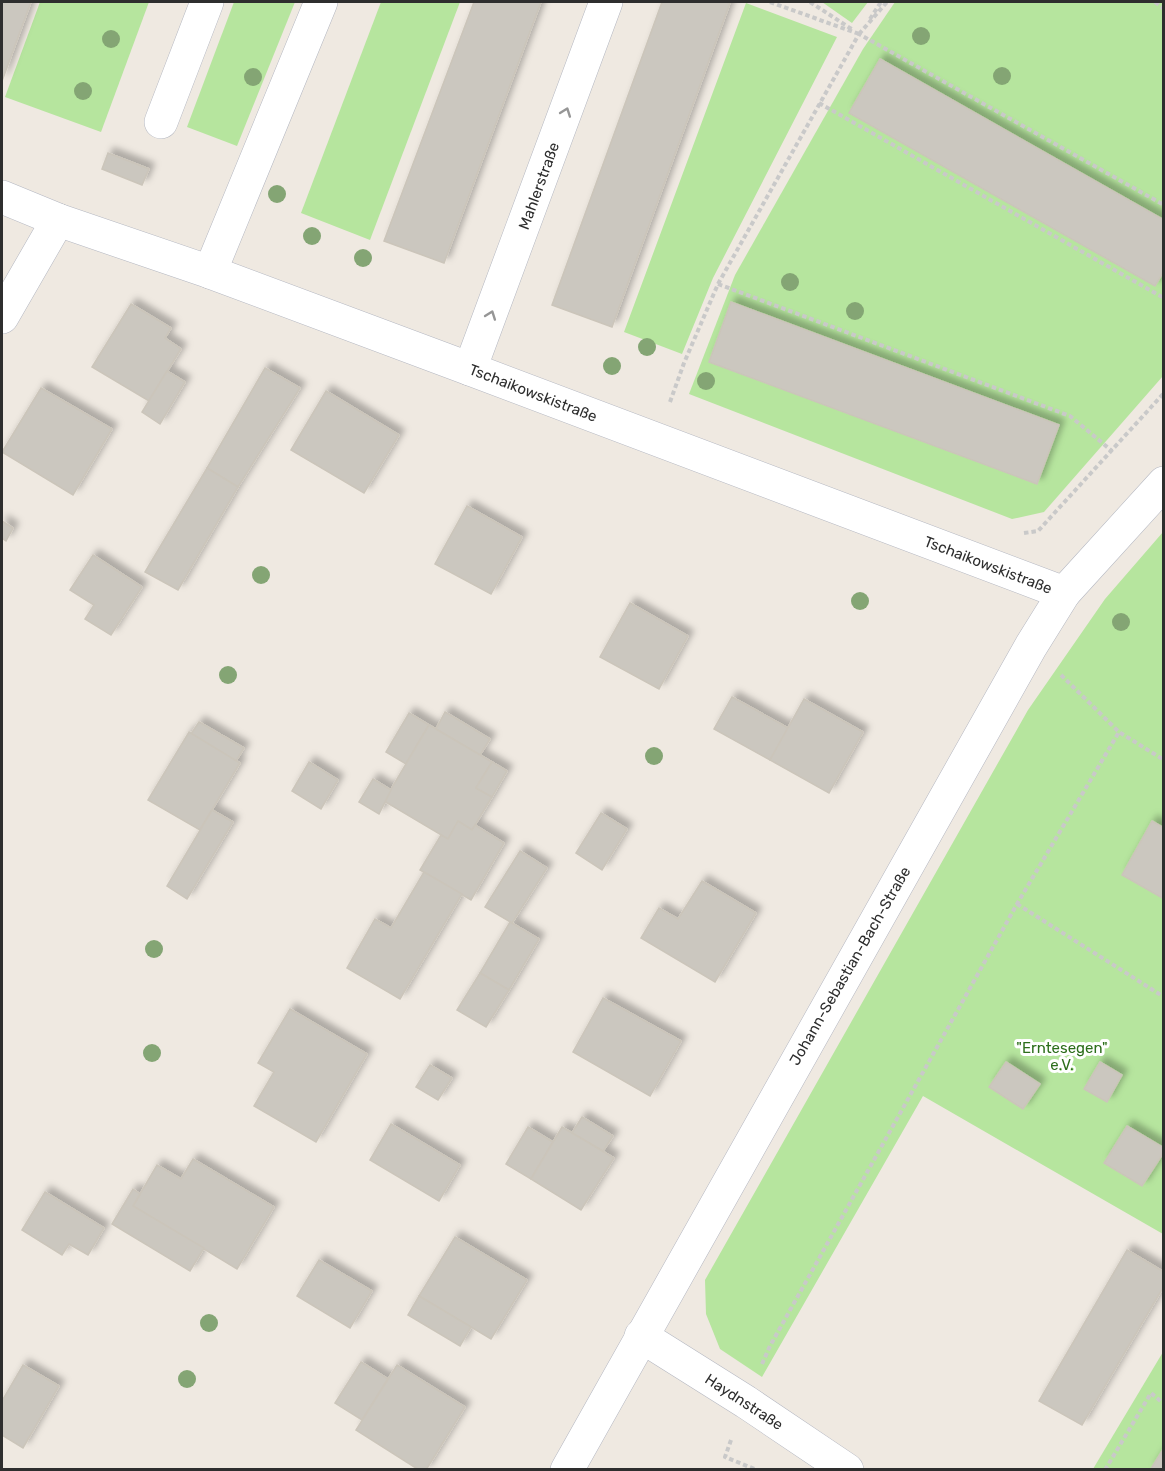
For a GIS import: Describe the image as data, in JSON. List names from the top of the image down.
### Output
{
  "streets": {
    "street": [
      "Mahlerstraße",
      "Tschaikowskistraße",
      "Johann-Sebastian-Bach-Straße",
      "Haydnstraße"
    ]
  },
  "crossings": [
    ["Mahlerstraße", "Tschaikowskistraße"],
    ["Tschaikowskistraße", "Johann-Sebastian-Bach-Straße"],
    ["Johann-Sebastian-Bach-Straße", "Haydnstraße"]
  ],
  "parks": ["\"Erntesegen\" e.V."]
}
